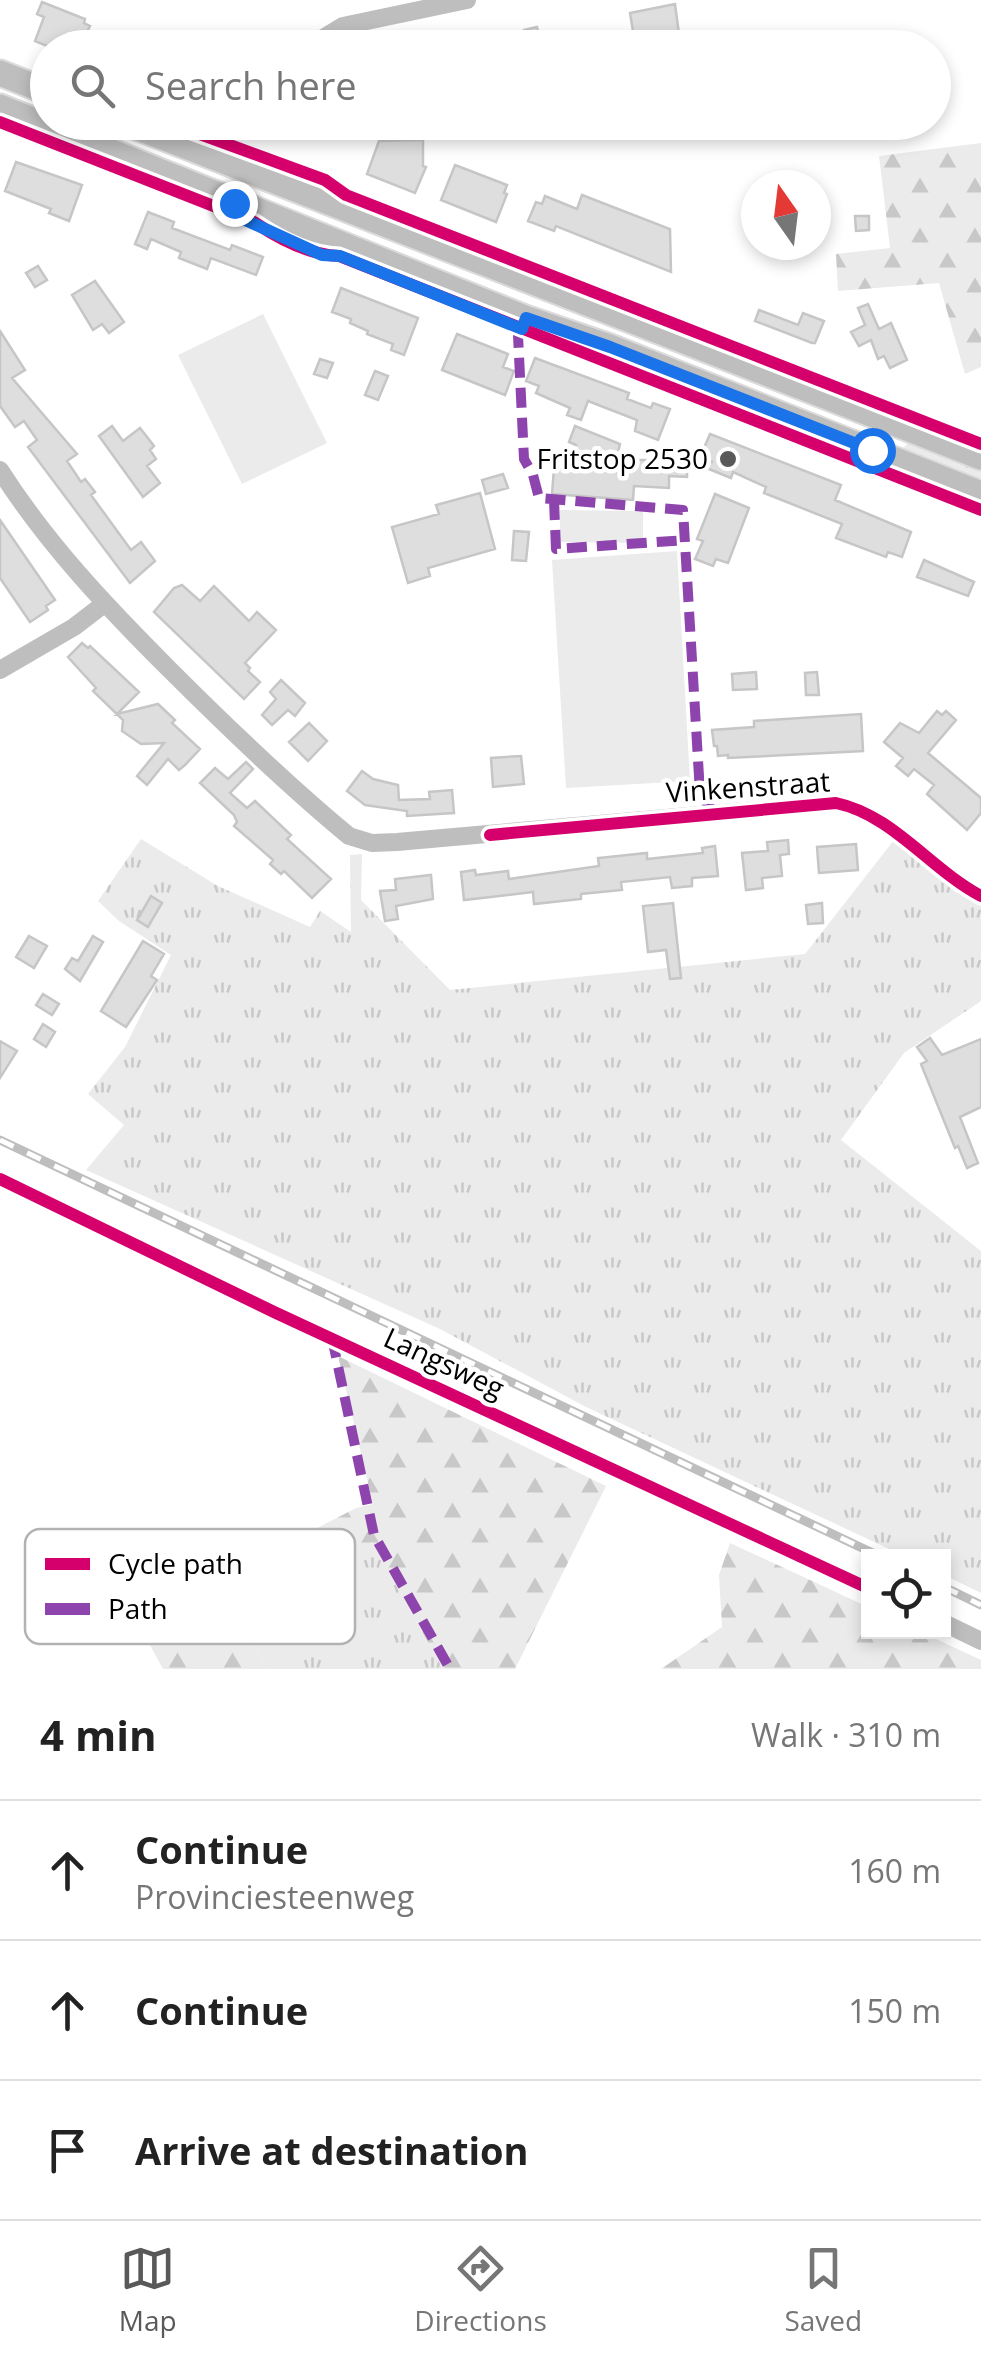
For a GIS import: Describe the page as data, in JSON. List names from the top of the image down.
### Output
{
  "streets": {
    "street": ["Vinkenstraat", "Langsweg"]
  },
  "places": ["Fritstop 2530"],
  "legend": ["Cycle path", "Path"],
  "north": "top",
  "page": {
    "search": "Search here",
    "heading": ["4 min", "Walk · 310 m"],
    "list": [
      ["Continue", "Provinciesteenweg", "160 m"],
      ["Continue", "150 m"],
      "Arrive at destination"
    ],
    "nav": ["Map", "Directions", "Saved"]
  }
}
